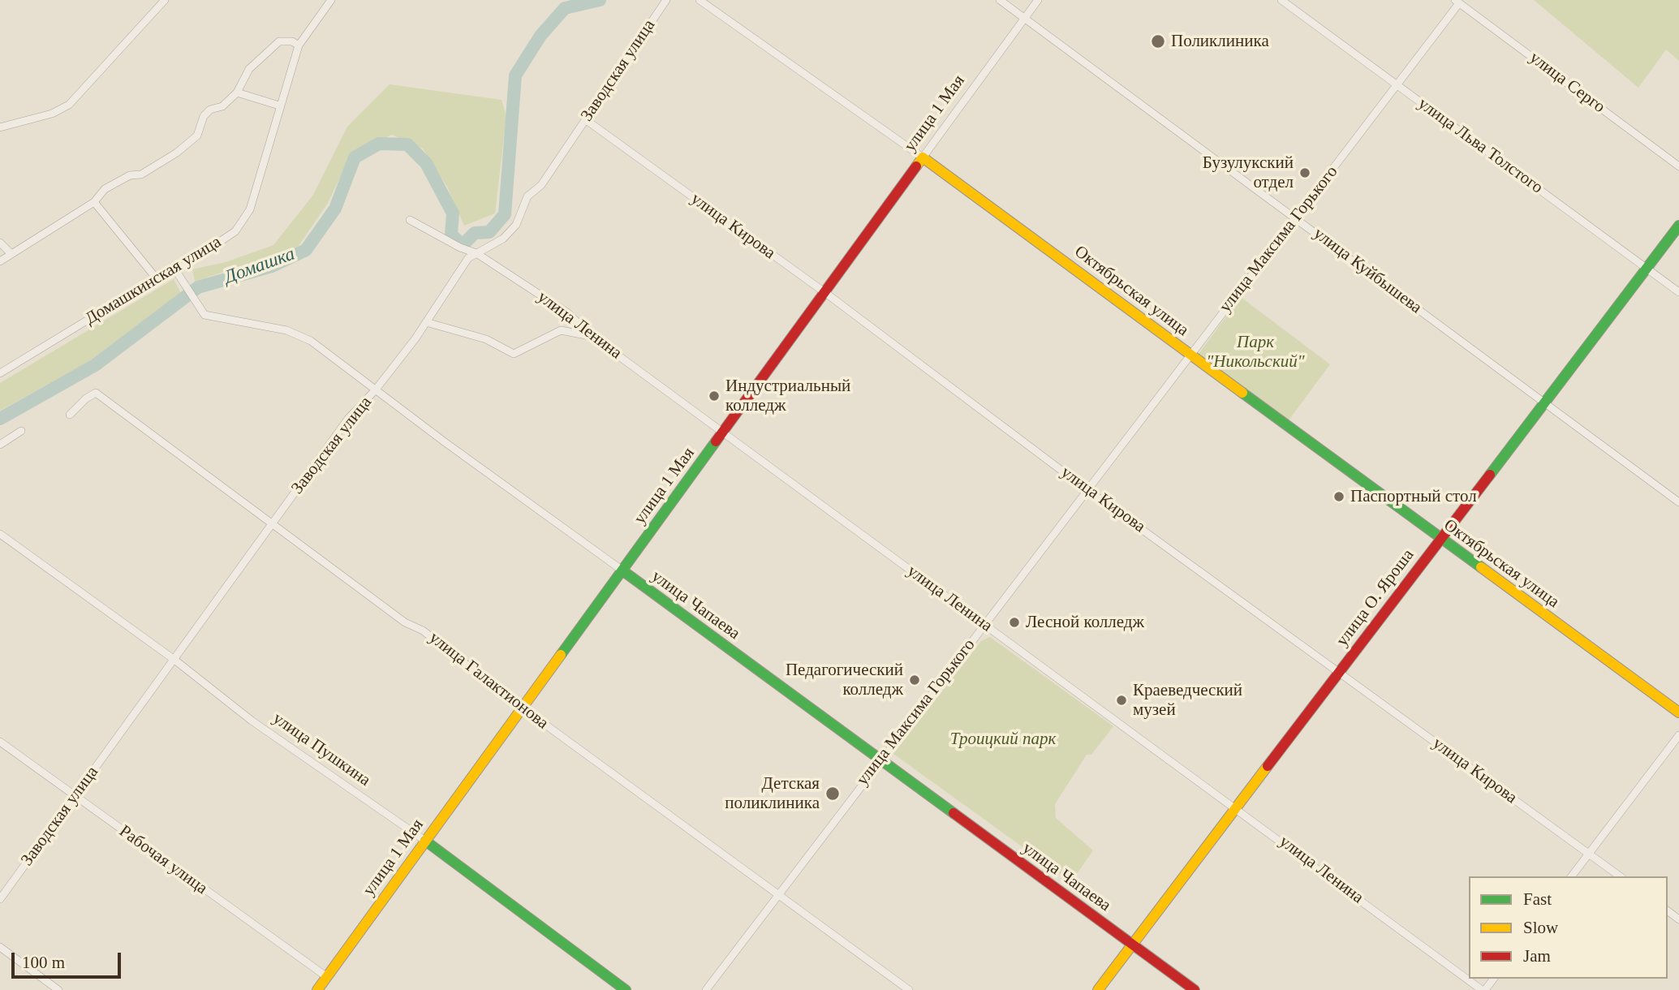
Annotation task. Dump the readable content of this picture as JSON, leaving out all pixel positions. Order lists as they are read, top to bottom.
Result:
{
  "streets": {
    "main road": [
      "улица 1 Мая",
      "Октябрьская улица",
      "улица О. Яроша",
      "улица Чапаева",
      "улица Пушкина"
    ],
    "street": [
      "Заводская улица",
      "улица Серго",
      "улица Льва Толстого",
      "улица Кирова",
      "улица Максима Горького",
      "улица Куйбышева",
      "Домашкинская улица",
      "улица Ленина",
      "улица Галактионова",
      "Рабочая улица"
    ]
  },
  "crossings": [
    ["Заводская улица", "улица Кирова"],
    ["Заводская улица", "улица Ленина"],
    ["Заводская улица", "улица Чапаева"],
    ["Заводская улица", "улица Галактионова"],
    ["Заводская улица", "улица Пушкина"],
    ["Заводская улица", "Рабочая улица"],
    ["улица Серго", "улица Максима Горького"],
    ["улица 1 Мая", "улица Кирова"],
    ["улица 1 Мая", "улица Куйбышева"],
    ["улица 1 Мая", "Октябрьская улица"],
    ["улица 1 Мая", "улица Ленина"],
    ["улица 1 Мая", "улица Чапаева"],
    ["улица 1 Мая", "улица Галактионова"],
    ["улица 1 Мая", "улица Пушкина"],
    ["улица 1 Мая", "Рабочая улица"],
    ["улица Льва Толстого", "улица Максима Горького"],
    ["улица Льва Толстого", "улица О. Яроша"],
    ["улица Кирова", "улица Максима Горького"],
    ["улица Кирова", "улица О. Яроша"],
    ["улица Максима Горького", "улица Куйбышева"],
    ["улица Максима Горького", "Октябрьская улица"],
    ["улица Максима Горького", "улица Ленина"],
    ["улица Максима Горького", "улица Чапаева"],
    ["улица Максима Горького", "улица Галактионова"],
    ["улица Куйбышева", "улица О. Яроша"],
    ["Домашкинская улица", "улица Чапаева"],
    ["Октябрьская улица", "улица О. Яроша"],
    ["улица Ленина", "улица О. Яроша"],
    ["улица О. Яроша", "улица Чапаева"]
  ],
  "water": ["Домашка"],
  "parks": ["Парк \"Никольский\"", "Троицкий парк"],
  "places": [
    "Поликлиника",
    "Бузулукский отдел",
    "Индустриальный колледж",
    "Паспортный стол",
    "Лесной колледж",
    "Педагогический колледж",
    "Краеведческий музей",
    "Детская поликлиника"
  ],
  "legend": ["Fast", "Slow", "Jam"],
  "scale_bar": "100 m"
}
